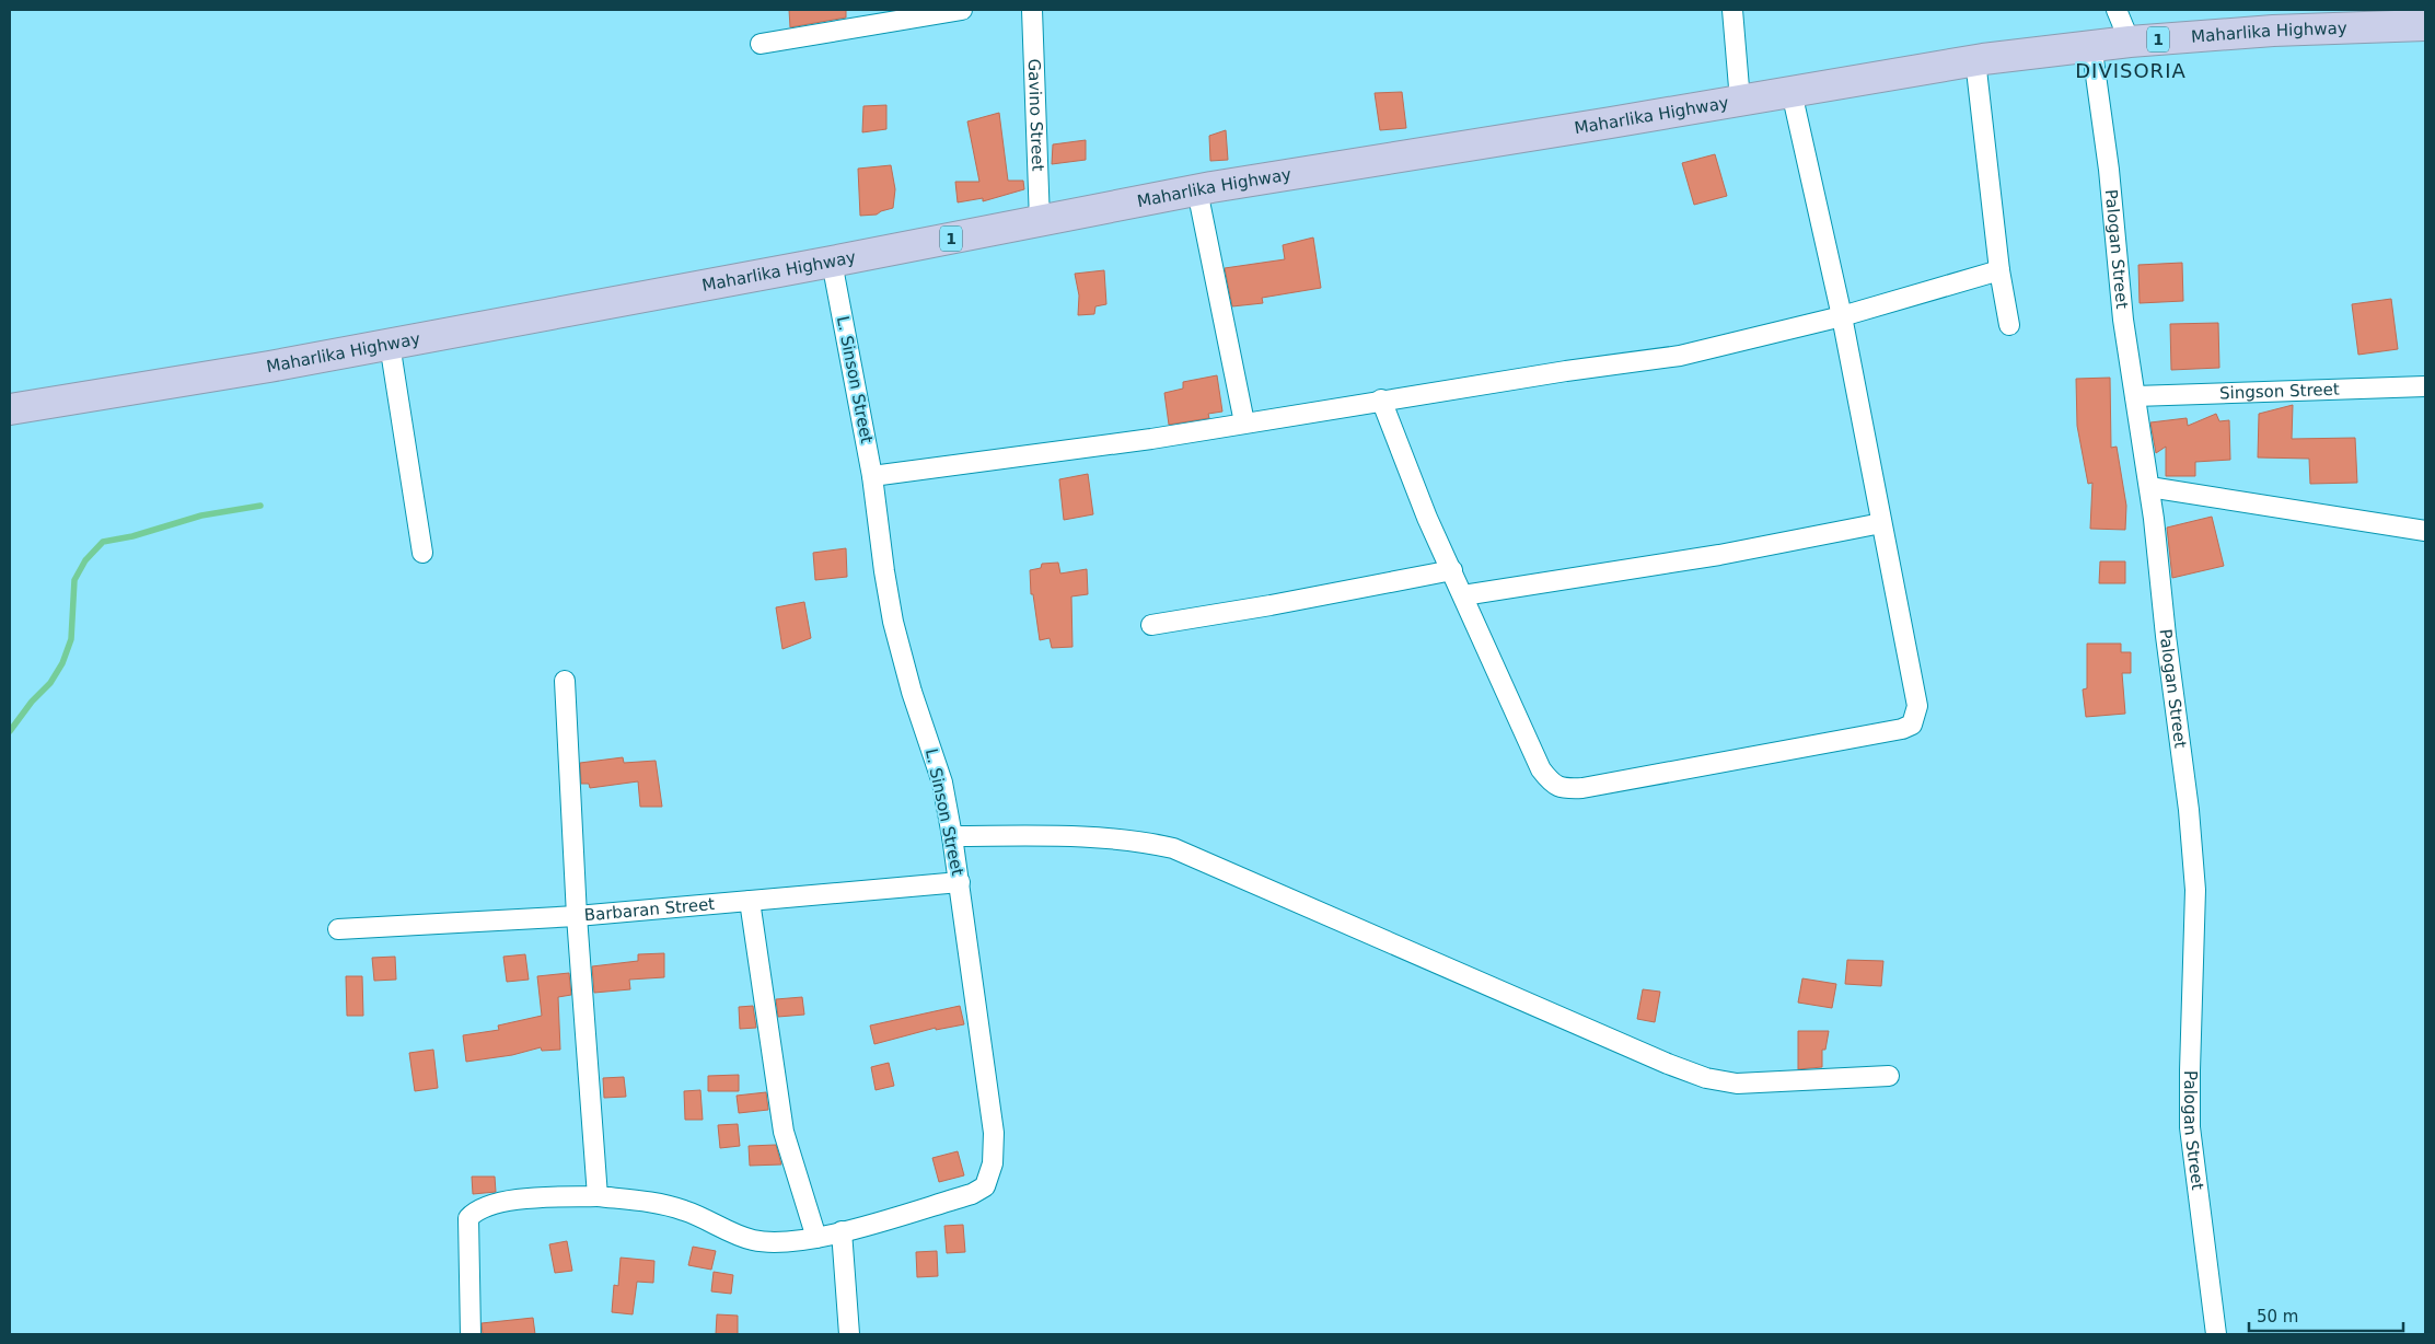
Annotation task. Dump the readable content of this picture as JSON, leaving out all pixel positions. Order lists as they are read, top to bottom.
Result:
{
  "streets": {
    "highway": ["Maharlika Highway", "1"],
    "street": [
      "Gavino Street",
      "Palogan Street",
      "L. Sinson Street",
      "Singson Street",
      "Barbaran Street"
    ]
  },
  "crossings": [
    ["Maharlika Highway", "Gavino Street"],
    ["Maharlika Highway", "Palogan Street"],
    ["Maharlika Highway", "L. Sinson Street"],
    ["Palogan Street", "Singson Street"],
    ["L. Sinson Street", "Barbaran Street"]
  ],
  "districts": ["DIVISORIA"],
  "scale_bar": "50 m"
}
